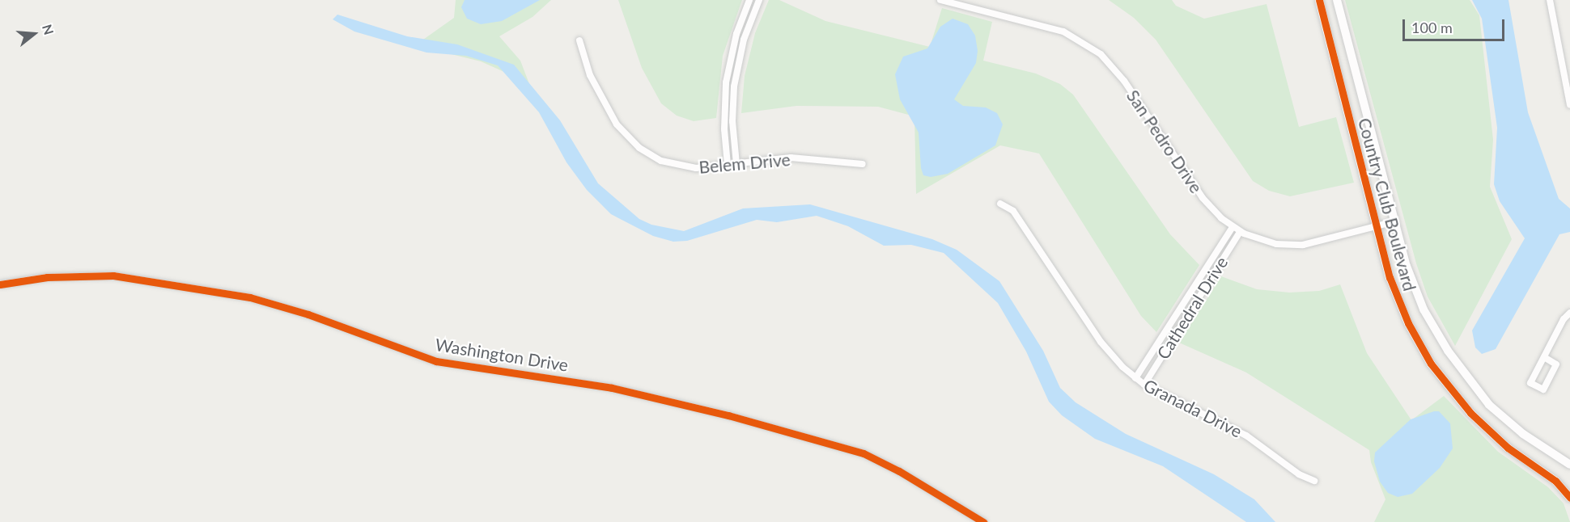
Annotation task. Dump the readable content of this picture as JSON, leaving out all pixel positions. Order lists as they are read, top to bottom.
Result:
{
  "streets": {
    "street": [
      "San Pedro Drive",
      "Belem Drive",
      "Country Club Boulevard",
      "Cathedral Drive",
      "Washington Drive",
      "Granada Drive"
    ]
  },
  "crossings": [
    ["San Pedro Drive", "Country Club Boulevard"],
    ["San Pedro Drive", "Cathedral Drive"],
    ["Cathedral Drive", "Granada Drive"]
  ],
  "scale_bar": "100 m",
  "north": "right"
}
